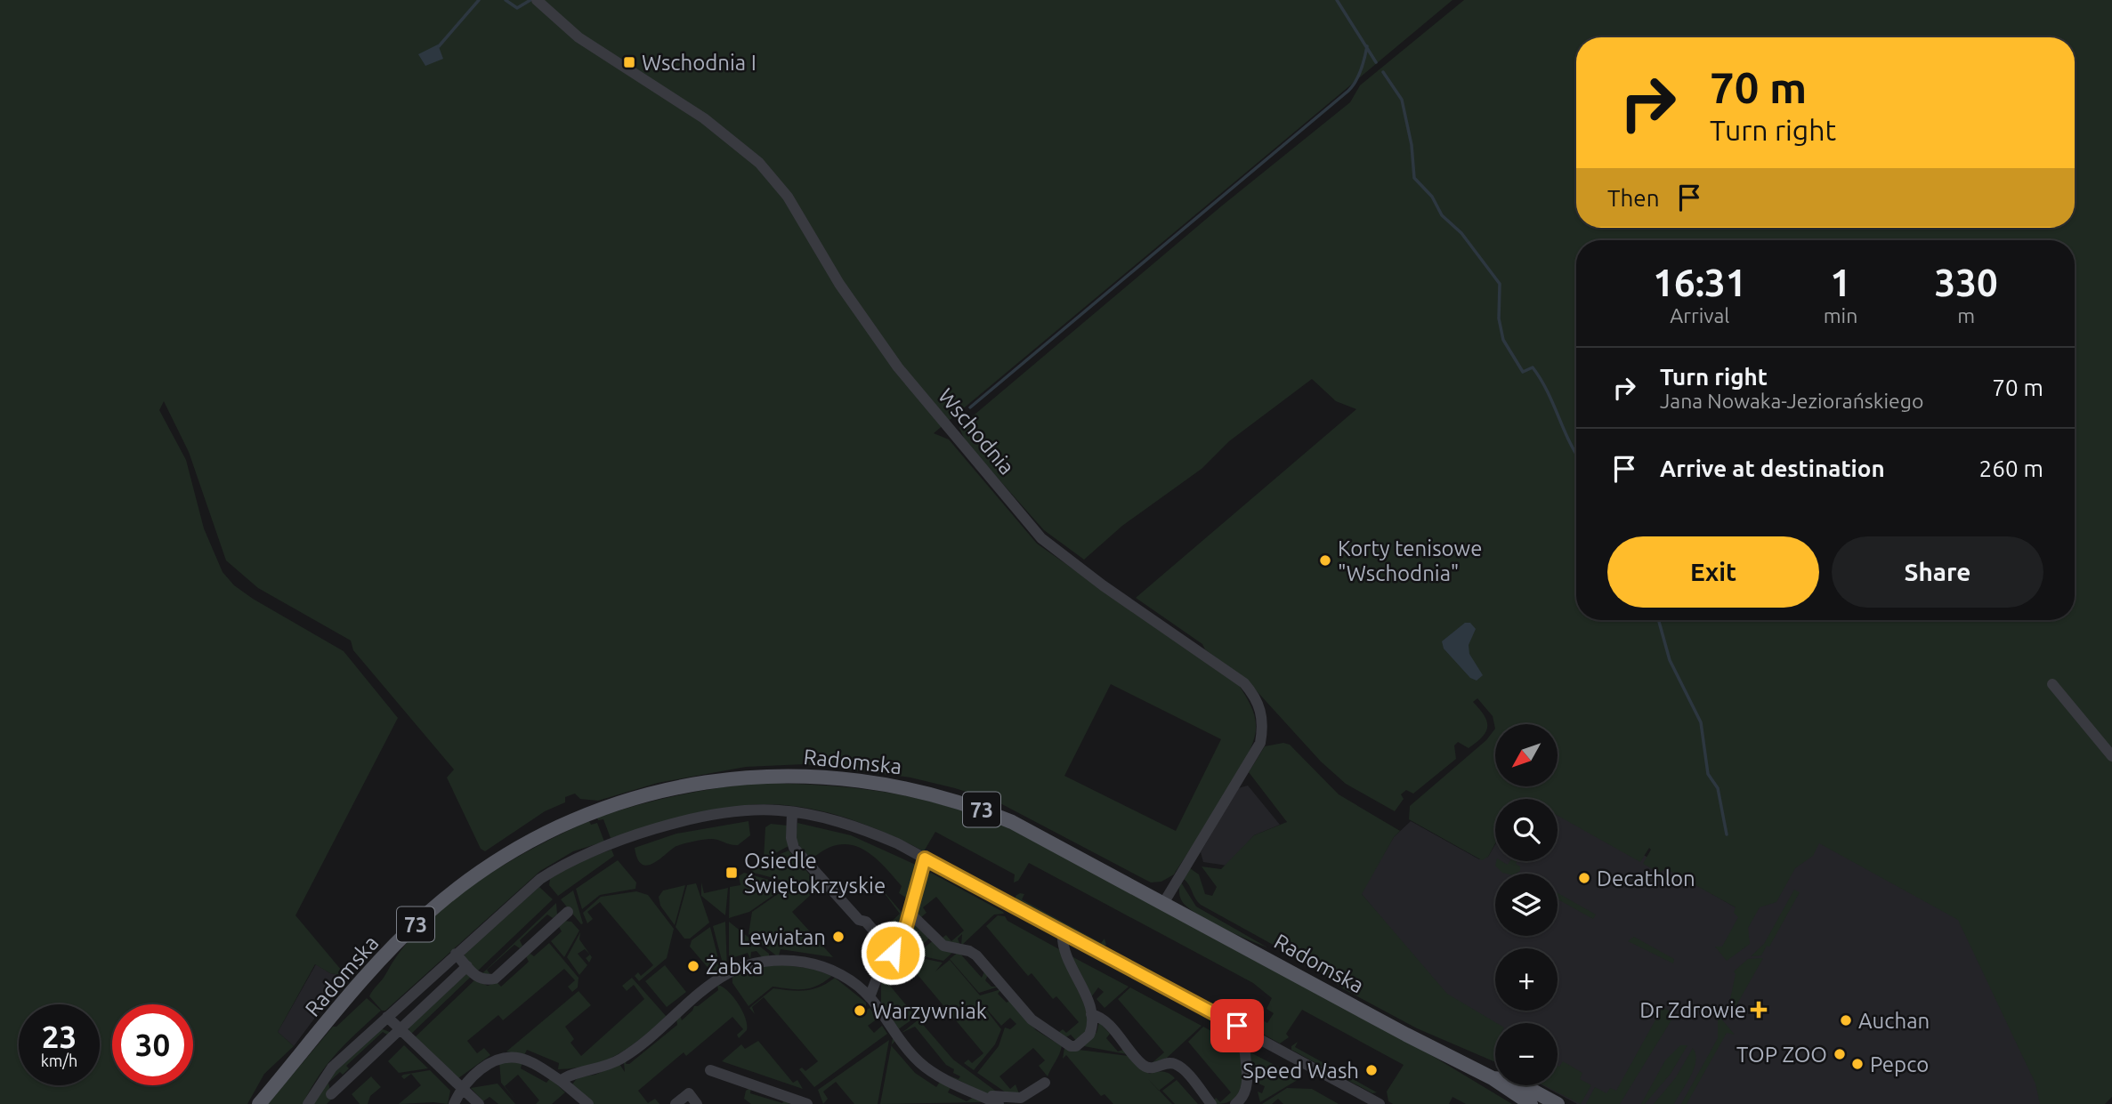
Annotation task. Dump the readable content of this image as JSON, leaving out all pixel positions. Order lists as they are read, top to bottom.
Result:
{
  "streets": {
    "main road": ["Radomska", "73"],
    "street": ["Wschodnia"]
  },
  "crossings": [
    ["Wschodnia", "Radomska"]
  ],
  "places": {
    "transit": ["Wschodnia I", "Osiedle Świętokrzyskie"],
    "other": [
      "Korty tenisowe \"Wschodnia\"",
      "Decathlon",
      "Lewiatan",
      "Żabka",
      "Warzywniak",
      "Auchan",
      "TOP ZOO",
      "Pepco",
      "Speed Wash"
    ],
    "health": ["Dr Zdrowie"]
  },
  "north": "bottom left",
  "page": {
    "turn": ["70 m", "Turn right"],
    "then": "Then",
    "eta": [
      "16:31",
      "Arrival",
      "1",
      "min",
      "330",
      "m"
    ],
    "list": [
      {
        "name": "Turn right",
        "note": "Jana Nowaka-Jeziorańskiego",
        "value": "70 m"
      },
      {
        "name": "Arrive at destination",
        "value": "260 m"
      }
    ],
    "buttons": ["Exit", "Share"],
    "map_buttons": ["+", "−"],
    "speed": "23 km/h",
    "limit": "30"
  }
}
